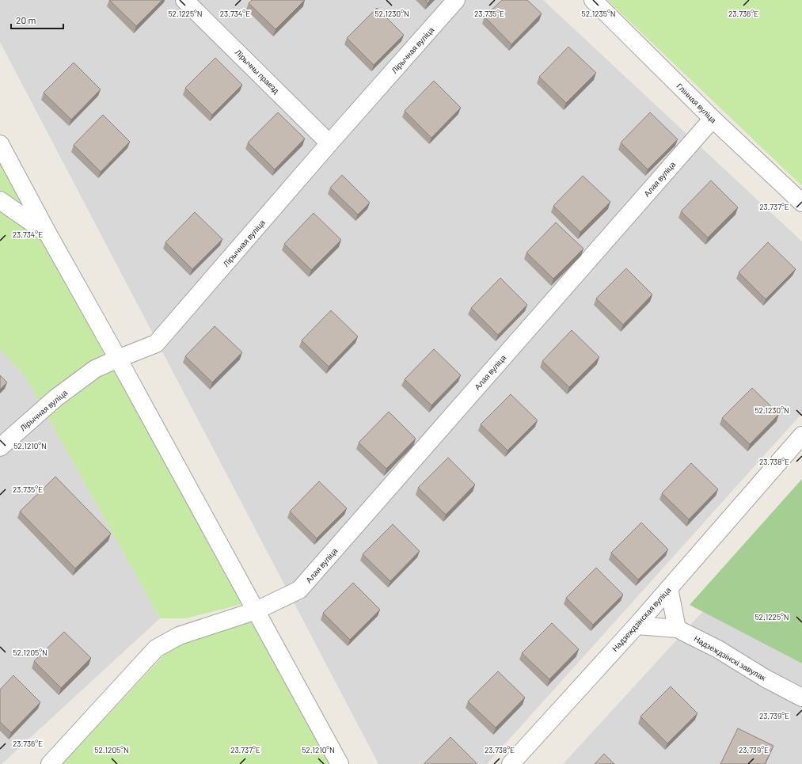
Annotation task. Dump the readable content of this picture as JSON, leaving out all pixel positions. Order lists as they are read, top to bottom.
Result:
{
  "streets": {
    "street": [
      "Лірычная вуліца",
      "Лірычны праезд",
      "Глінная вуліца",
      "Алая вуліца",
      "Надзеждзінская вуліца",
      "Надзеждзінскі завулак"
    ]
  },
  "crossings": [
    ["Лірычная вуліца", "Лірычны праезд"],
    ["Глінная вуліца", "Алая вуліца"],
    ["Надзеждзінская вуліца", "Надзеждзінскі завулак"]
  ],
  "scale_bar": "20 m",
  "coordinates": [
    "52.1225°N",
    "23.734°E",
    "52.1230°N",
    "23.735°E",
    "52.1235°N",
    "23.736°E",
    "23.737°E",
    "52.1210°N",
    "23.738°E",
    "52.1205°N",
    "23.739°E"
  ]
}
